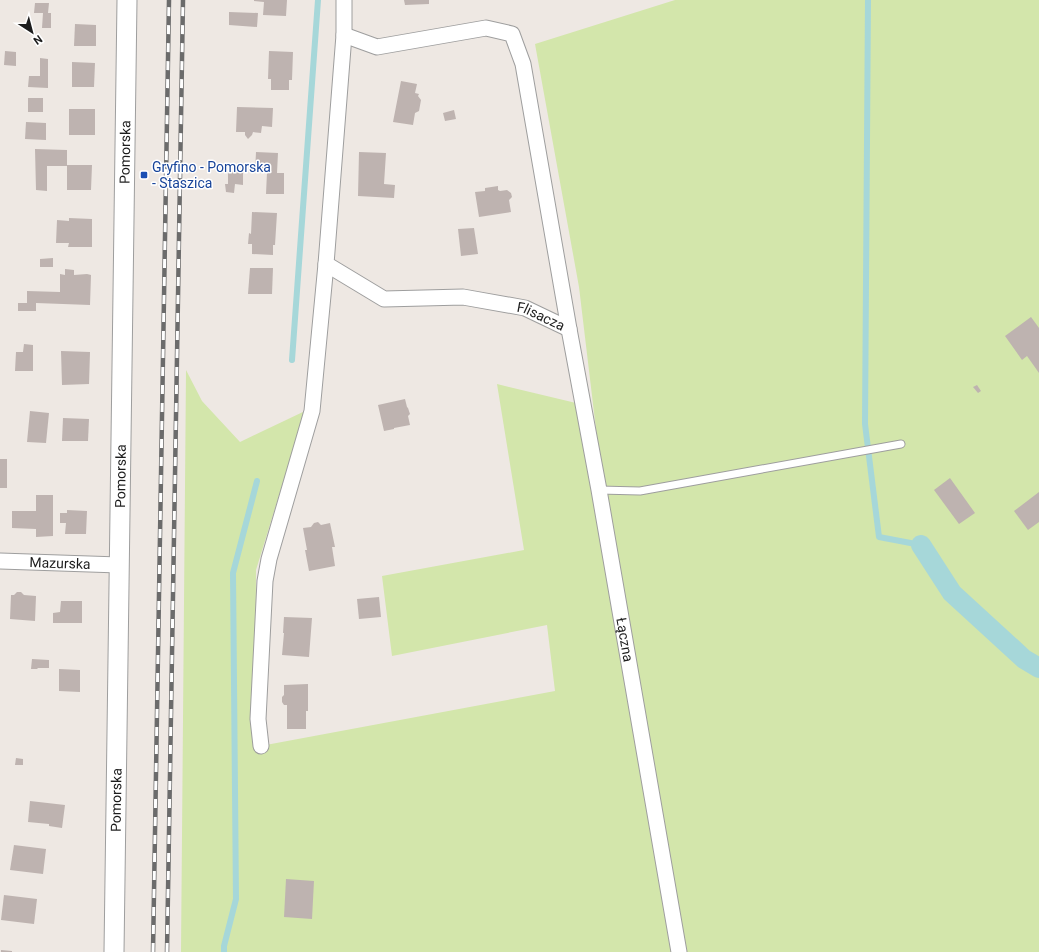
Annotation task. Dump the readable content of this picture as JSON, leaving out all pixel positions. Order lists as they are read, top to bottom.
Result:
{
  "streets": {
    "street": [
      "Pomorska",
      "Flisacza",
      "Mazurska",
      "Łączna"
    ]
  },
  "crossings": [
    ["Pomorska", "Mazurska"],
    ["Flisacza", "Łączna"]
  ],
  "places": {
    "transit": ["Gryfino - Pomorska - Staszica"]
  },
  "north": "bottom right"
}
